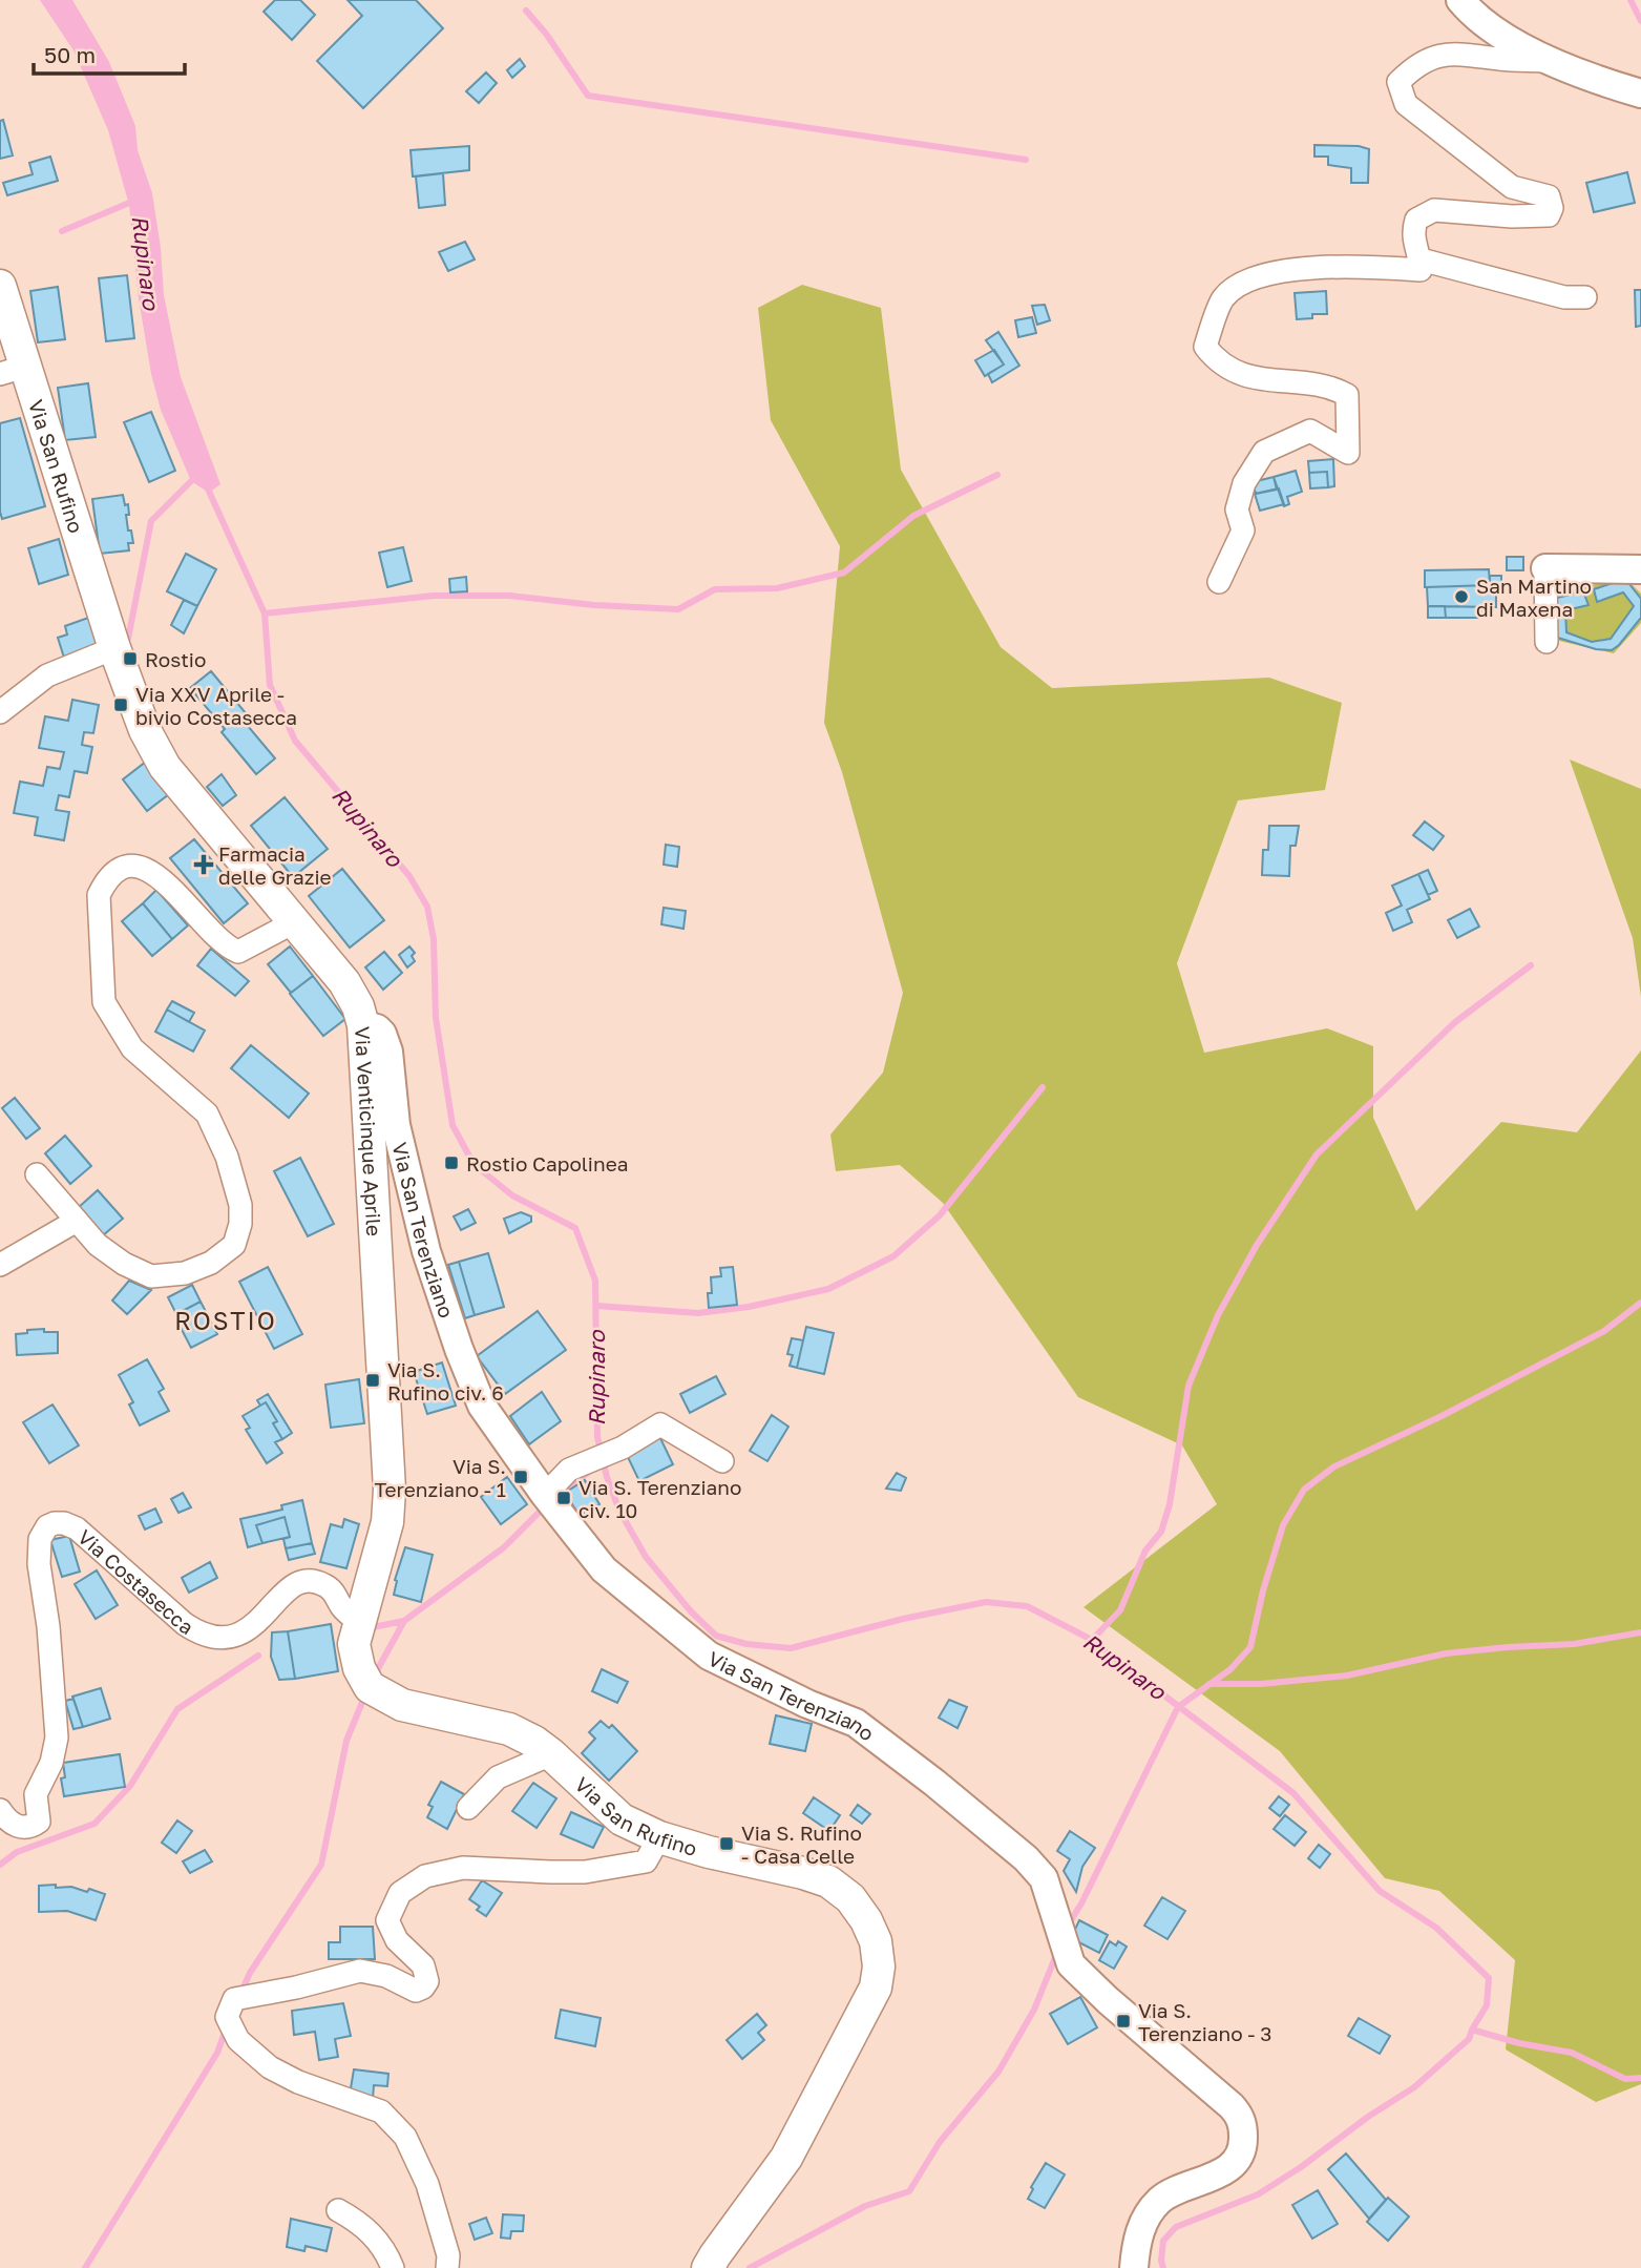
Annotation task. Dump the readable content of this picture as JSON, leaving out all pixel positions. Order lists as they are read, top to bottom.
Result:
{
  "streets": {
    "main road": ["Via San Rufino", "Via Venticinque Aprile"],
    "street": ["Via San Terenziano", "Via Costasecca"]
  },
  "crossings": [
    ["Via San Rufino", "Via Venticinque Aprile"],
    ["Via Venticinque Aprile", "Via San Terenziano"],
    ["Via Venticinque Aprile", "Via Costasecca"]
  ],
  "districts": ["ROSTIO"],
  "water": ["Rupinaro"],
  "places": {
    "other": ["San Martino di Maxena"],
    "transit": [
      "Rostio",
      "Via XXV Aprile - bivio Costasecca",
      "Rostio Capolinea",
      "Via S. Rufino civ. 6",
      "Via S. Terenziano - 1",
      "Via S. Terenziano civ. 10",
      "Via S. Rufino - Casa Celle",
      "Via S. Terenziano - 3"
    ],
    "health": ["Farmacia delle Grazie"]
  },
  "scale_bar": "50 m"
}
